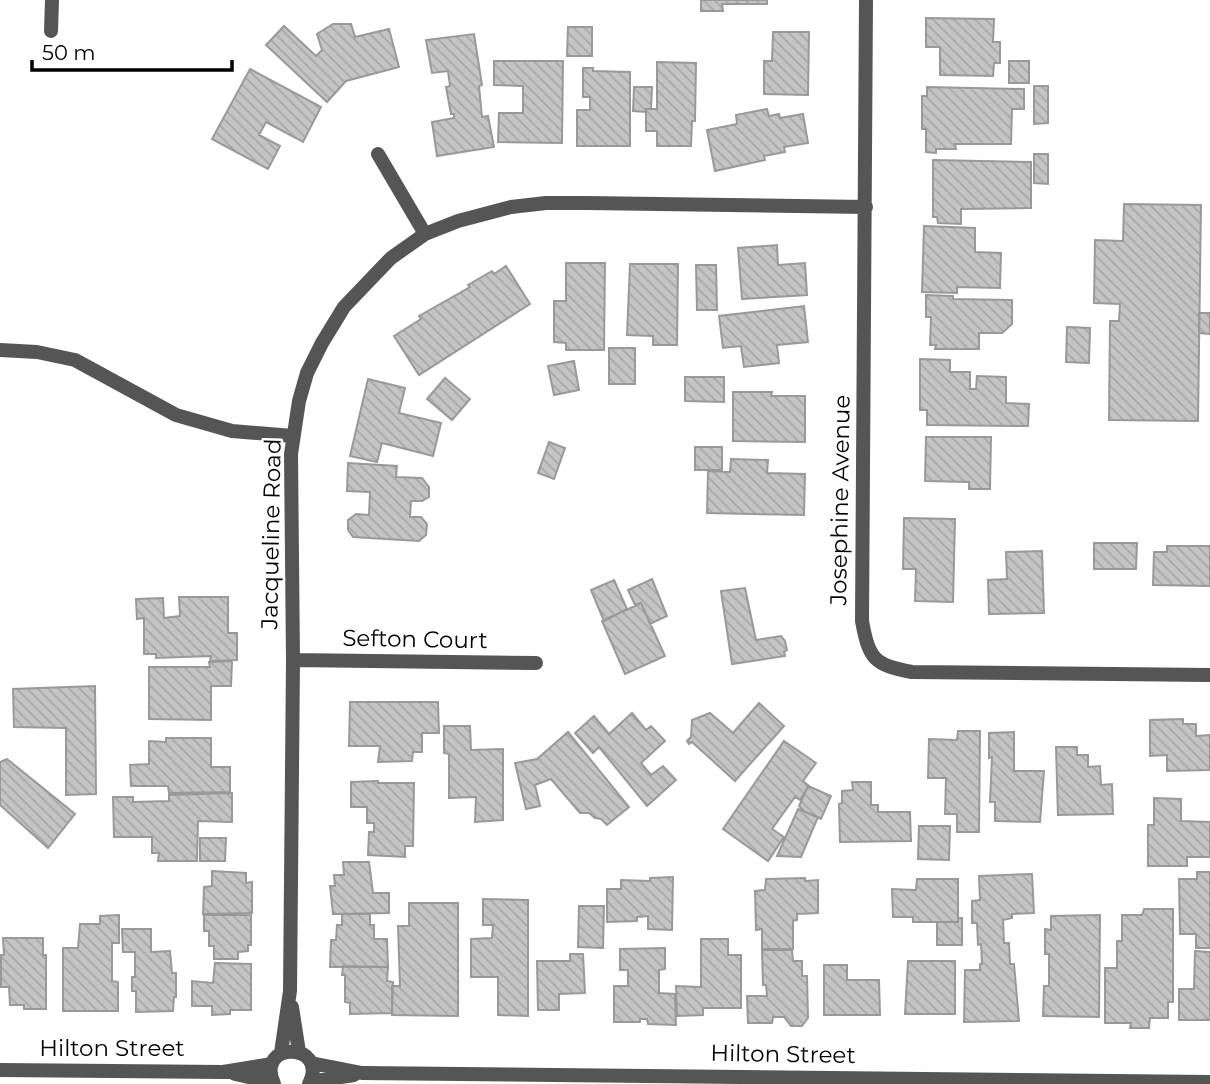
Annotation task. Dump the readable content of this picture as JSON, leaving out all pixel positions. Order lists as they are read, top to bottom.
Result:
{
  "streets": {
    "street": [
      "Josephine Avenue",
      "Jacqueline Road",
      "Sefton Court",
      "Hilton Street"
    ]
  },
  "crossings": [
    ["Josephine Avenue", "Jacqueline Road"],
    ["Jacqueline Road", "Sefton Court"],
    ["Jacqueline Road", "Hilton Street"]
  ],
  "scale_bar": "50 m"
}
